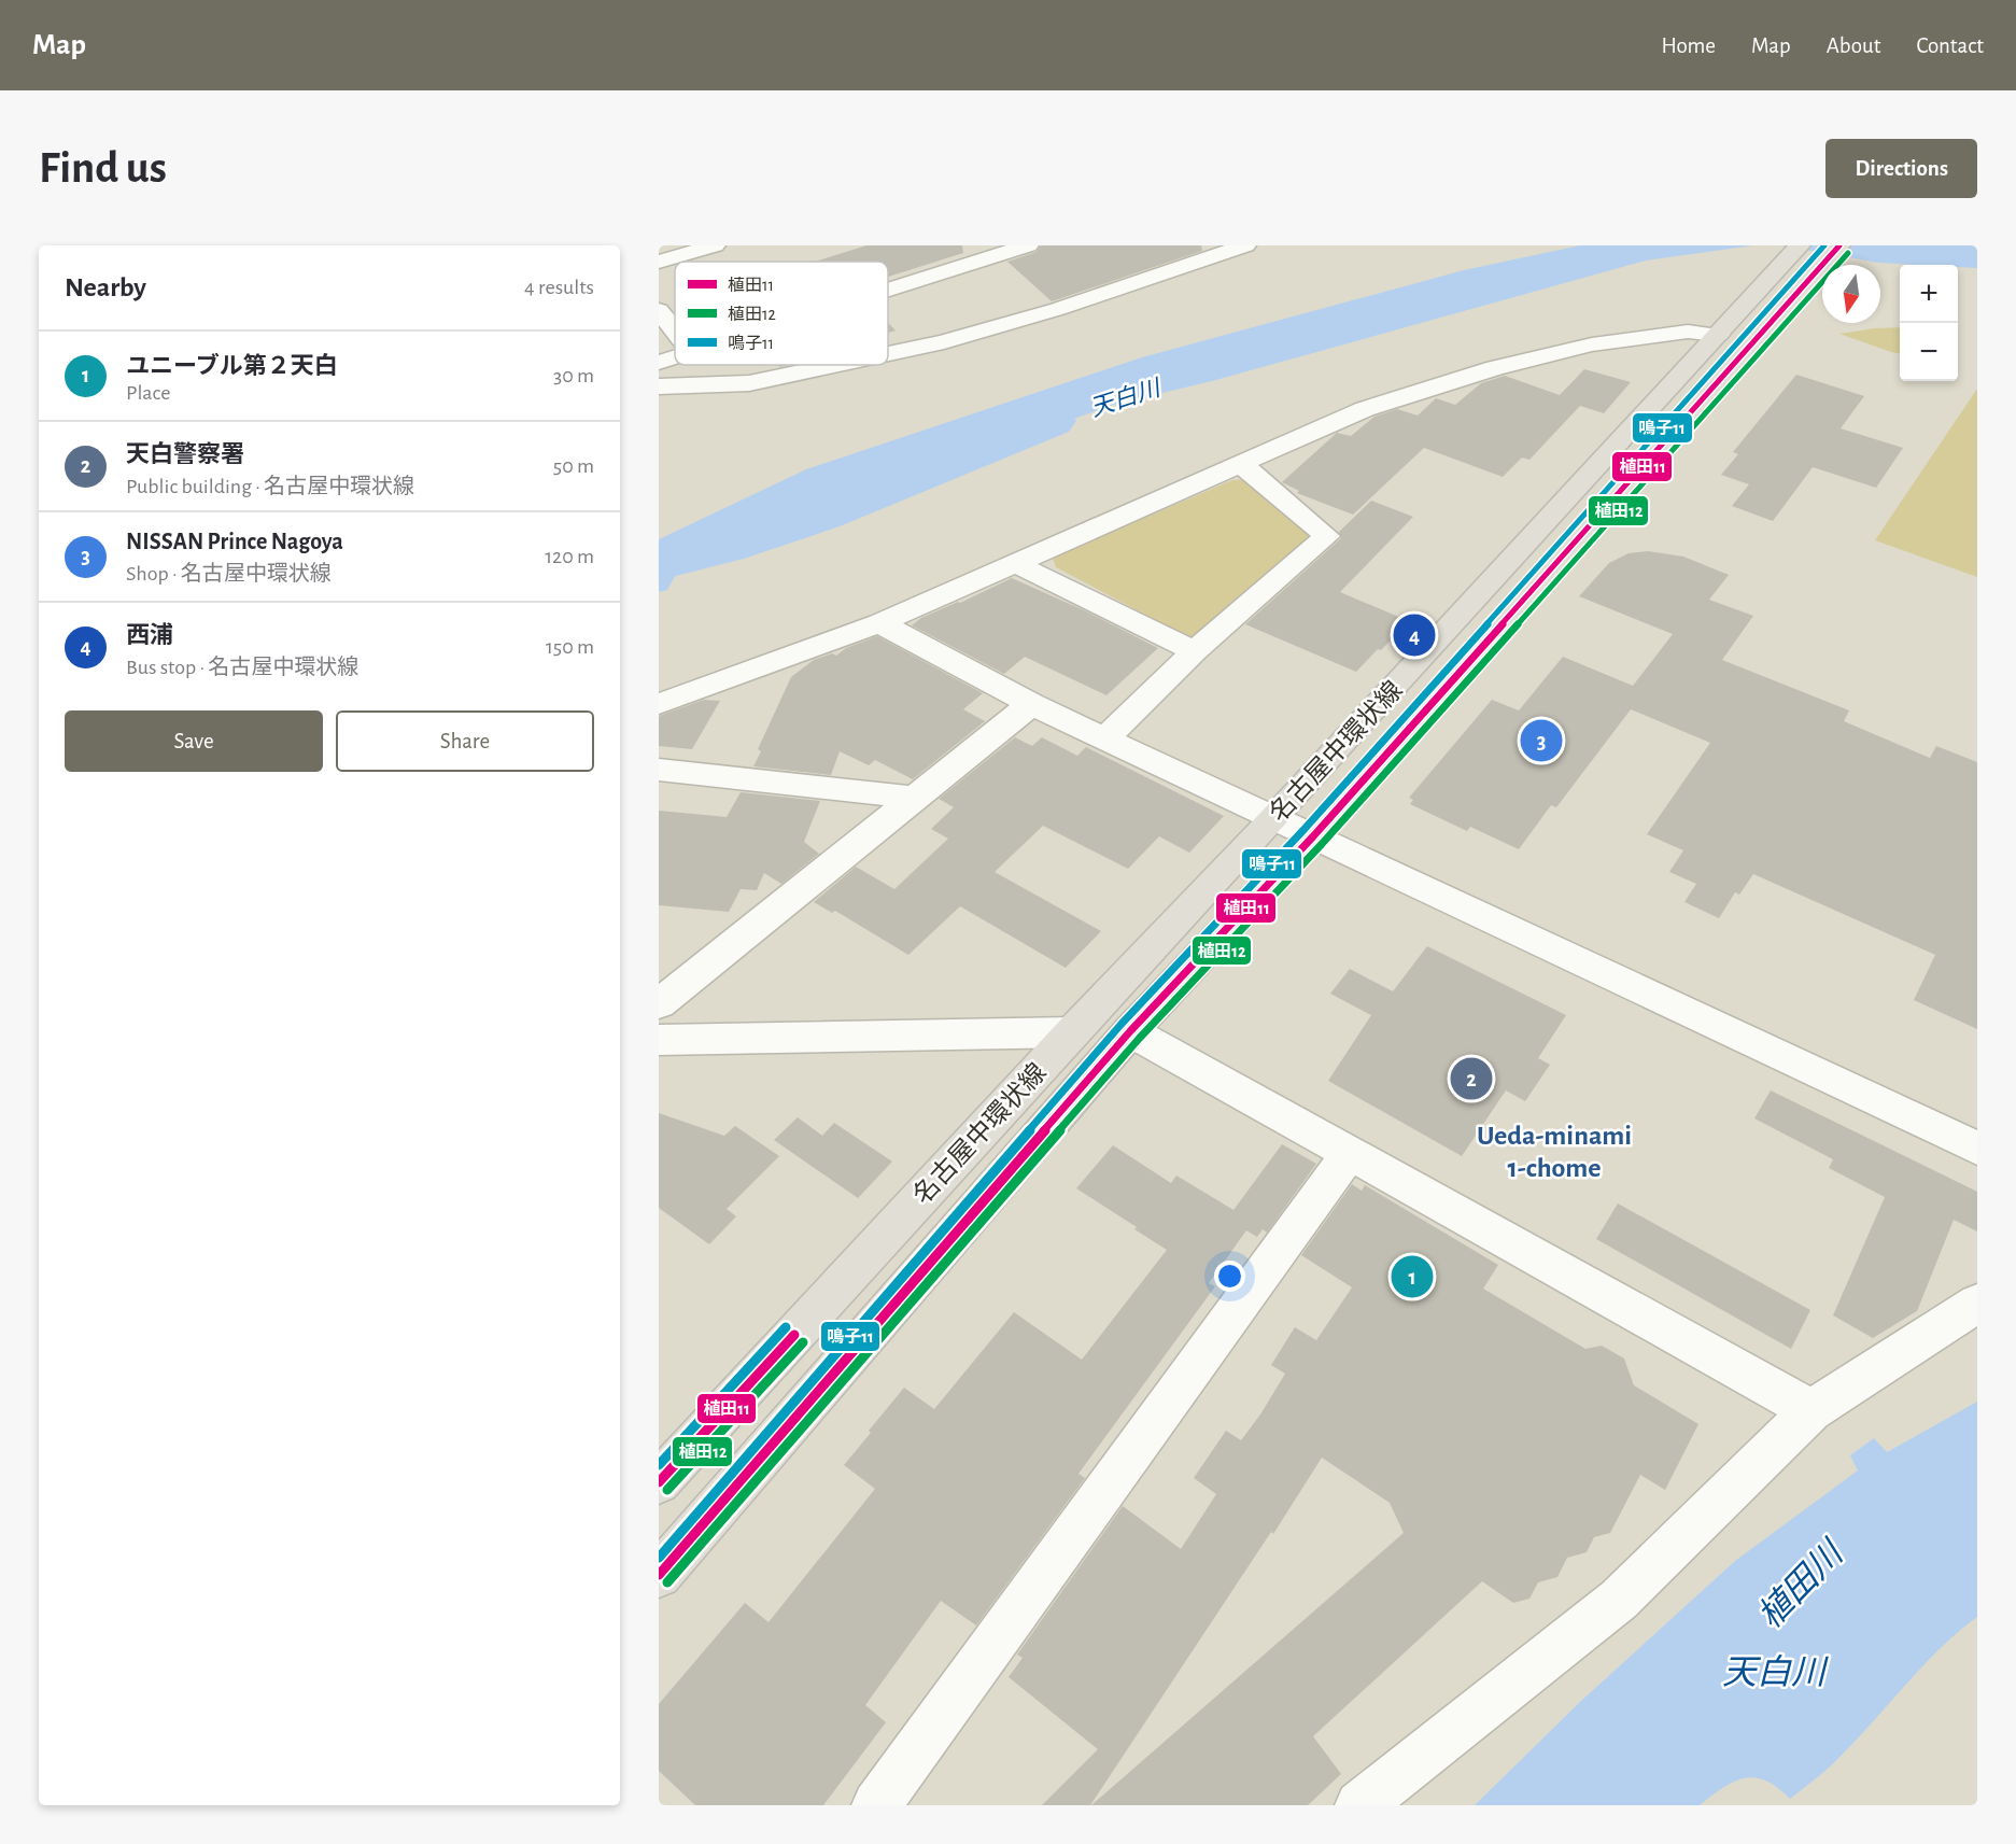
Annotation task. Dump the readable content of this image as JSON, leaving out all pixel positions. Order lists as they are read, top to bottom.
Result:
{
  "streets": {
    "main road": ["名古屋中環状線"]
  },
  "districts": ["Ueda-minami 1-chome"],
  "water": ["天白川", "植田川"],
  "lines": ["transit line 植田11", "transit line 鳴子11", "transit line 植田12"],
  "legend": ["植田11", "植田12", "鳴子11"],
  "north": "bottom",
  "page": {
    "header": "Map",
    "nav": [
      "Home",
      "Map",
      "About",
      "Contact"
    ],
    "buttons": [
      "Directions",
      ["Save", "Share"]
    ],
    "title": "Find us",
    "heading": ["Nearby", "4 results"],
    "map_buttons": ["+", "−"],
    "list": [
      {
        "mark": "1",
        "name": "ユニーブル第２天白",
        "note": "Place",
        "value": "30 m"
      },
      {
        "mark": "2",
        "name": "天白警察署",
        "note": "Public building · 名古屋中環状線",
        "value": "50 m"
      },
      {
        "mark": "3",
        "name": "NISSAN Prince Nagoya",
        "note": "Shop · 名古屋中環状線",
        "value": "120 m"
      },
      {
        "mark": "4",
        "name": "西浦",
        "note": "Bus stop · 名古屋中環状線",
        "value": "150 m"
      }
    ],
    "pins": [
      "4",
      "3",
      "2",
      "1"
    ]
  }
}
